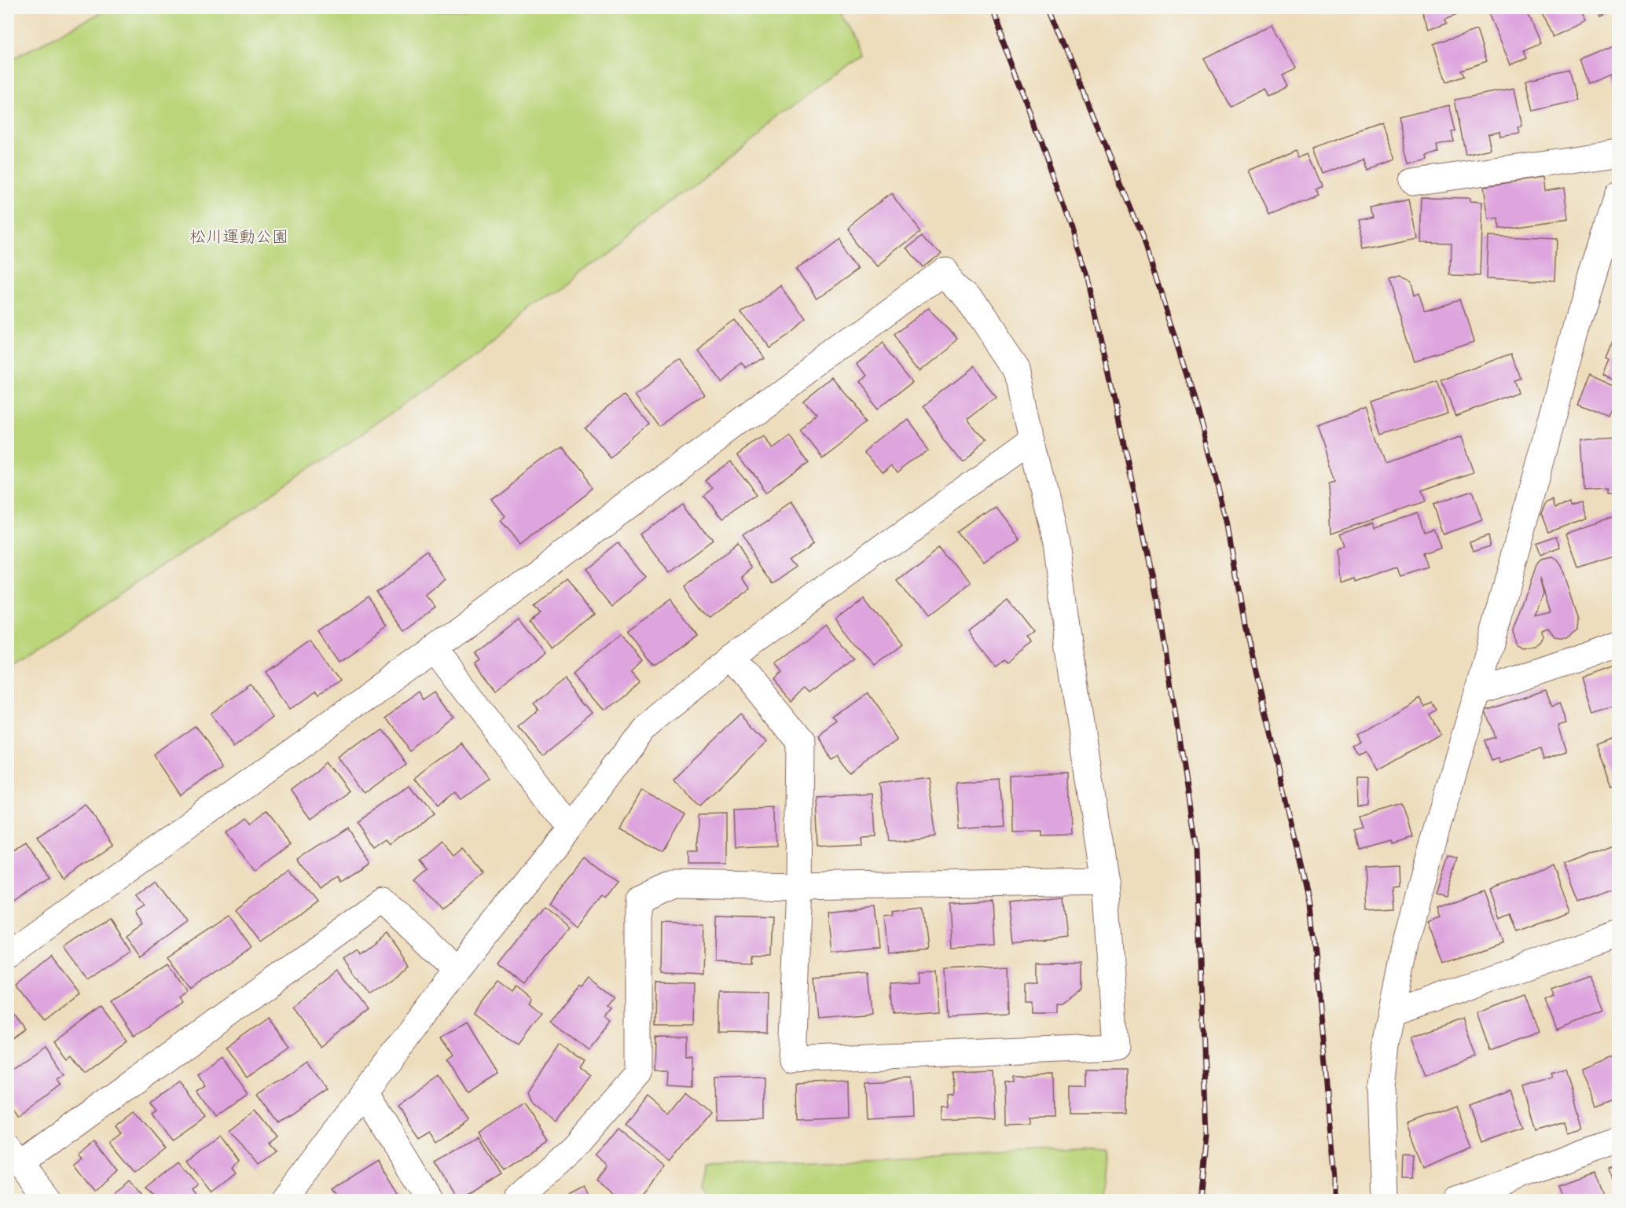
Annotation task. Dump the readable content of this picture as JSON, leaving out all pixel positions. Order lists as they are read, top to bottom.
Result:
{
  "parks": ["松川運動公園"]
}
